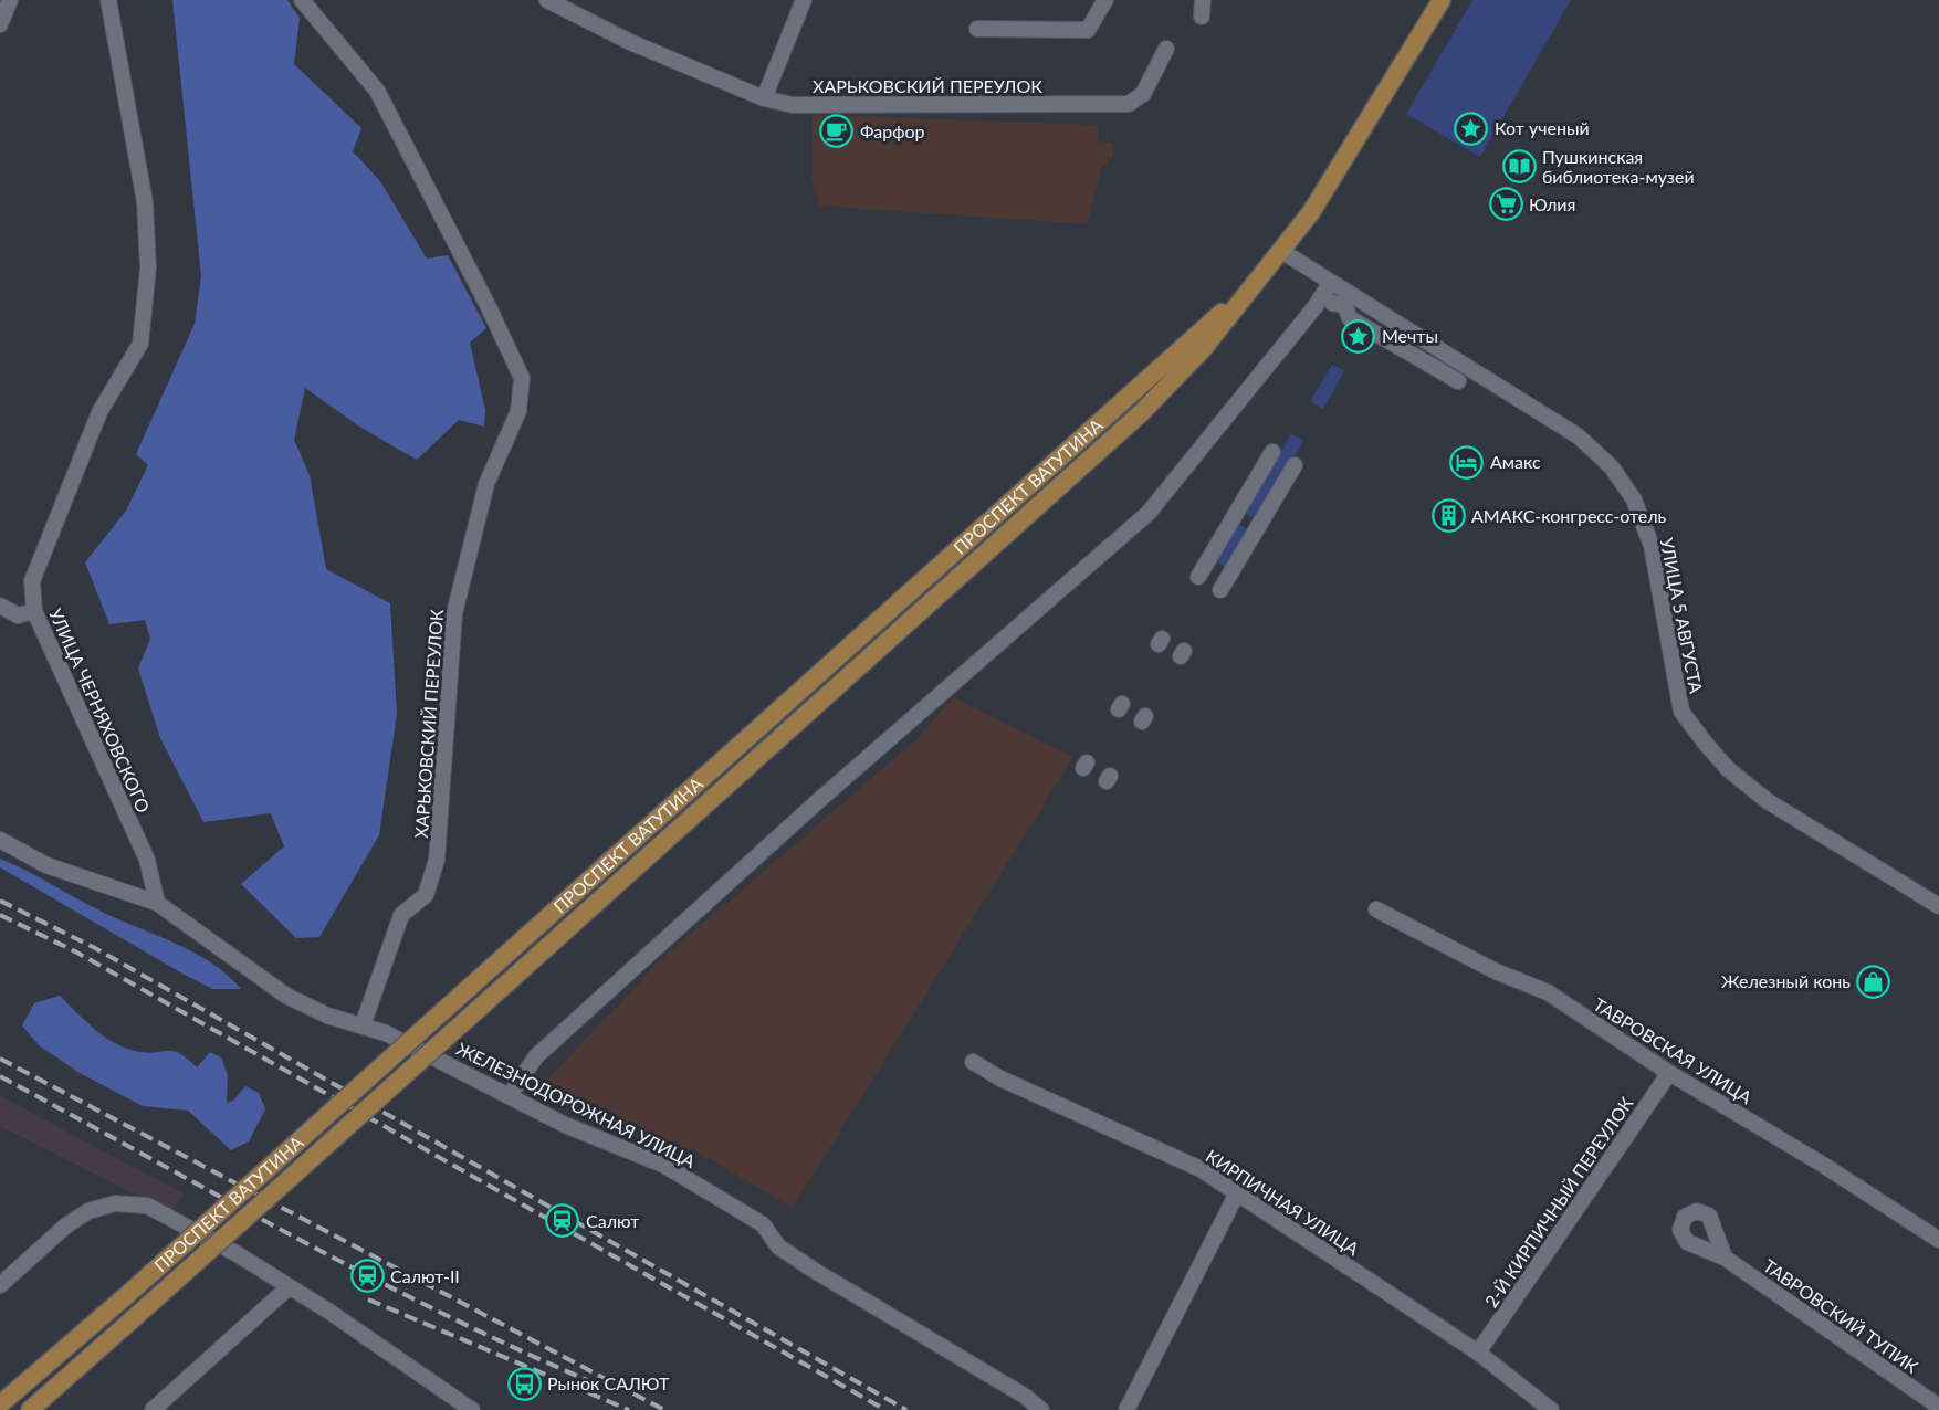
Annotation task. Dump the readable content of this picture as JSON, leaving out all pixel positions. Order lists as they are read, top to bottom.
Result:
{
  "streets": {
    "main road": ["ПРОСПЕКТ ВАТУТИНА"],
    "street": [
      "ХАРЬКОВСКИЙ ПЕРЕУЛОК",
      "УЛИЦА 5 АВГУСТА",
      "УЛИЦА ЧЕРНЯХОВСКОГО",
      "ТАВРОВСКАЯ УЛИЦА",
      "ЖЕЛЕЗНОДОРОЖНАЯ УЛИЦА",
      "КИРПИЧНАЯ УЛИЦА",
      "2-Й КИРПИЧНЫЙ ПЕРЕУЛОК",
      "ТАВРОВСКИЙ ТУПИК"
    ]
  },
  "crossings": [
    ["ХАРЬКОВСКИЙ ПЕРЕУЛОК", "ЖЕЛЕЗНОДОРОЖНАЯ УЛИЦА"],
    ["ПРОСПЕКТ ВАТУТИНА", "УЛИЦА 5 АВГУСТА"],
    ["УЛИЦА ЧЕРНЯХОВСКОГО", "ЖЕЛЕЗНОДОРОЖНАЯ УЛИЦА"],
    ["ТАВРОВСКАЯ УЛИЦА", "2-Й КИРПИЧНЫЙ ПЕРЕУЛОК"],
    ["КИРПИЧНАЯ УЛИЦА", "2-Й КИРПИЧНЫЙ ПЕРЕУЛОК"]
  ],
  "places": {
    "place": ["Кот ученый", "Мечты"],
    "cafe": ["Фарфор"],
    "library": ["Пушкинская библиотека-музей"],
    "supermarket": ["Юлия"],
    "hotel": ["Амакс"],
    "building": ["АМАКС-конгресс-отель"],
    "shop": ["Железный конь"],
    "station": ["Салют", "Салют-II"],
    "bus stop": ["Рынок САЛЮТ"]
  }
}
